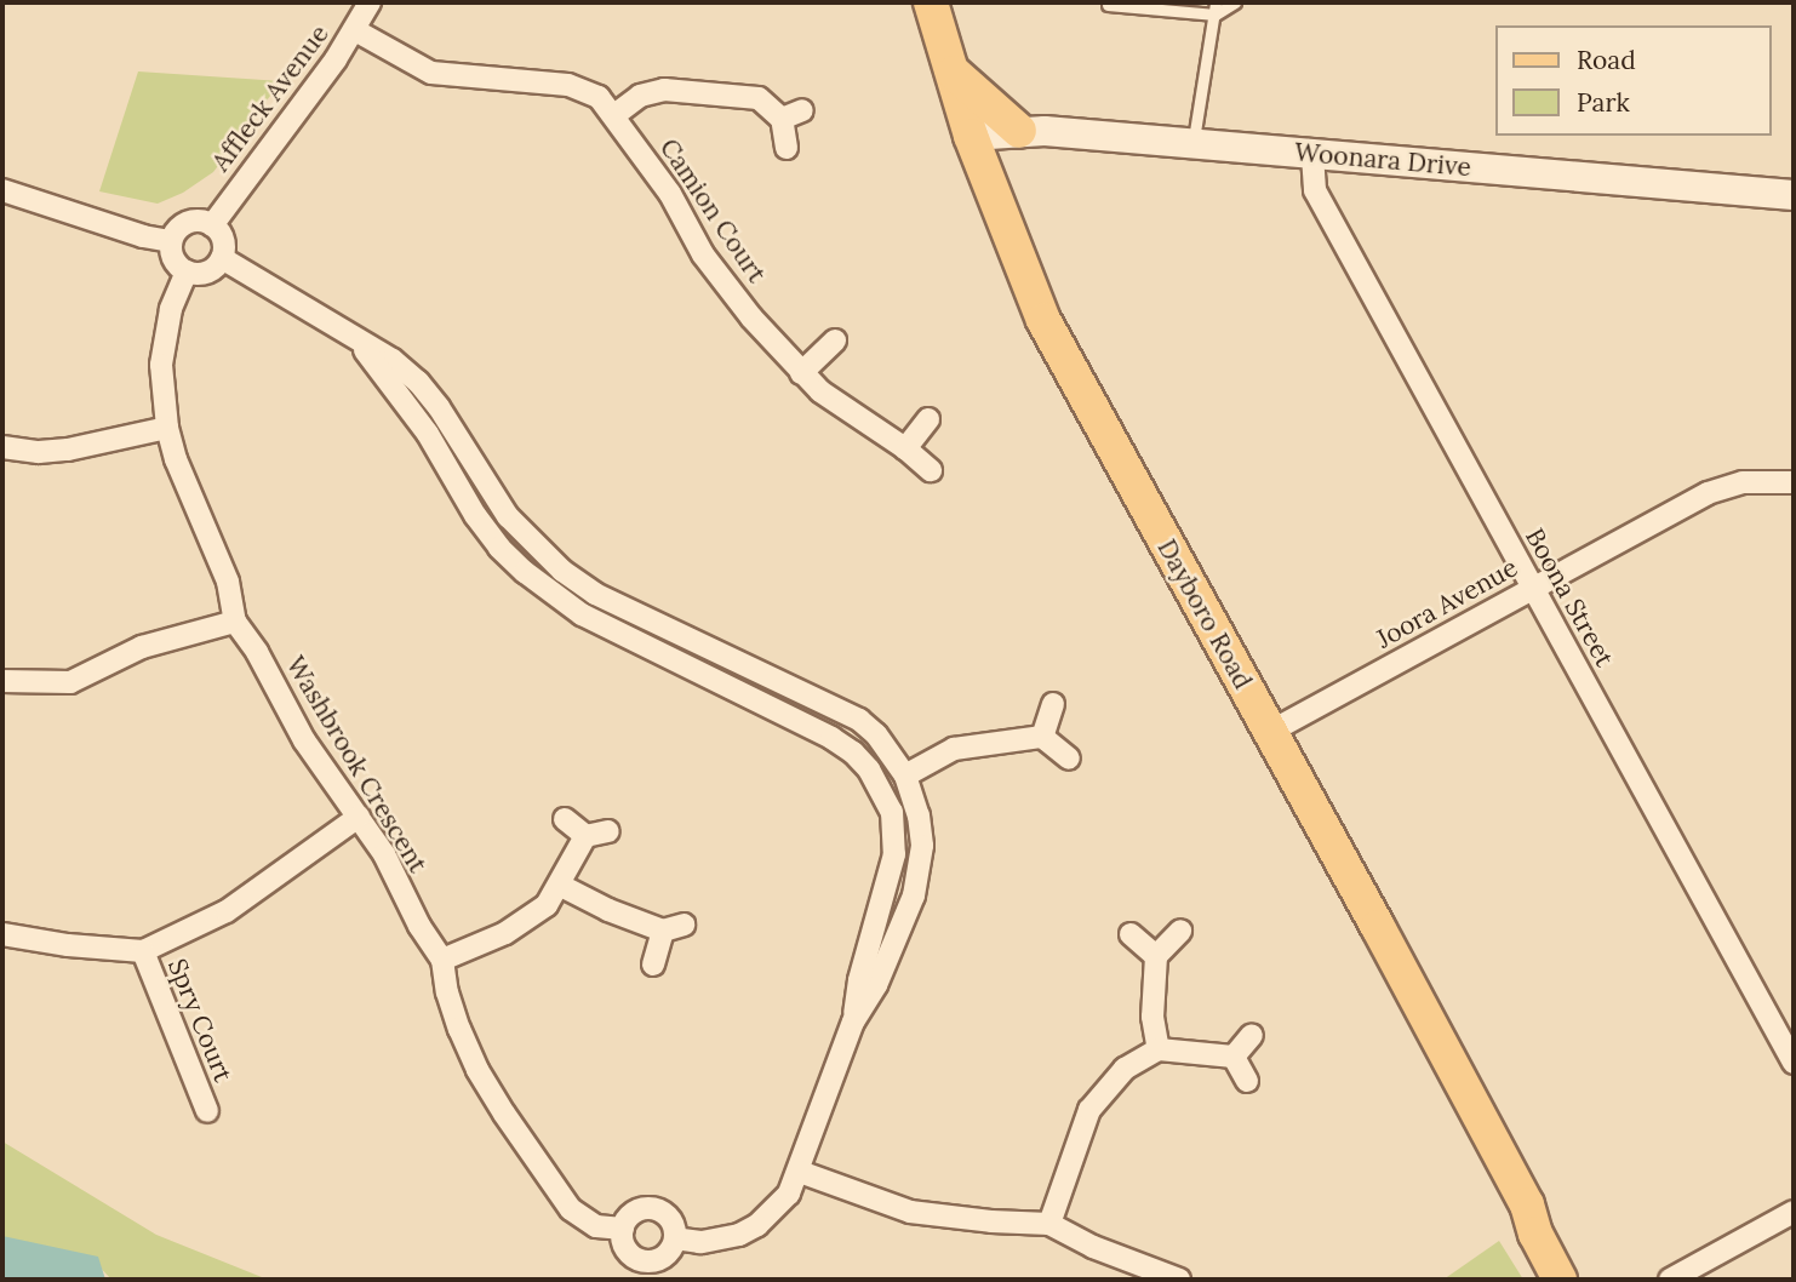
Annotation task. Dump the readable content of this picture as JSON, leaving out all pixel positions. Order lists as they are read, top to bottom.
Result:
{
  "streets": {
    "main road": ["Dayboro Road"],
    "street": [
      "Affleck Avenue",
      "Woonara Drive",
      "Camion Court",
      "Boona Street",
      "Joora Avenue",
      "Washbrook Crescent",
      "Spry Court"
    ]
  },
  "crossings": [
    ["Affleck Avenue", "Camion Court"],
    ["Affleck Avenue", "Washbrook Crescent"],
    ["Woonara Drive", "Boona Street"],
    ["Woonara Drive", "Dayboro Road"],
    ["Boona Street", "Joora Avenue"],
    ["Joora Avenue", "Dayboro Road"]
  ],
  "legend": ["Road", "Park"]
}
